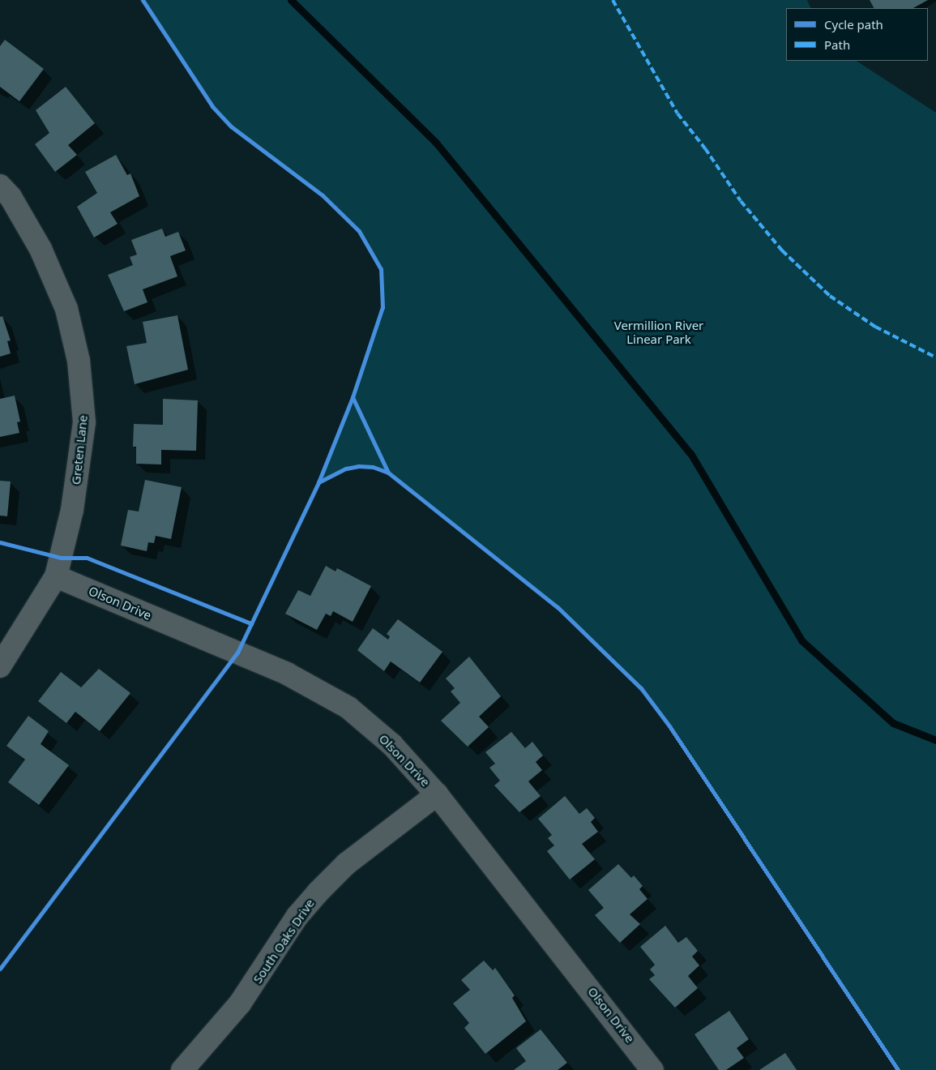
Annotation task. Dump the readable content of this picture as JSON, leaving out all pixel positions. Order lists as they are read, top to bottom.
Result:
{
  "streets": {
    "street": ["Greten Lane", "Olson Drive", "South Oaks Drive"]
  },
  "crossings": [
    ["Greten Lane", "Olson Drive"],
    ["Olson Drive", "South Oaks Drive"]
  ],
  "parks": ["Vermillion River Linear Park"],
  "legend": ["Cycle path", "Path"]
}
